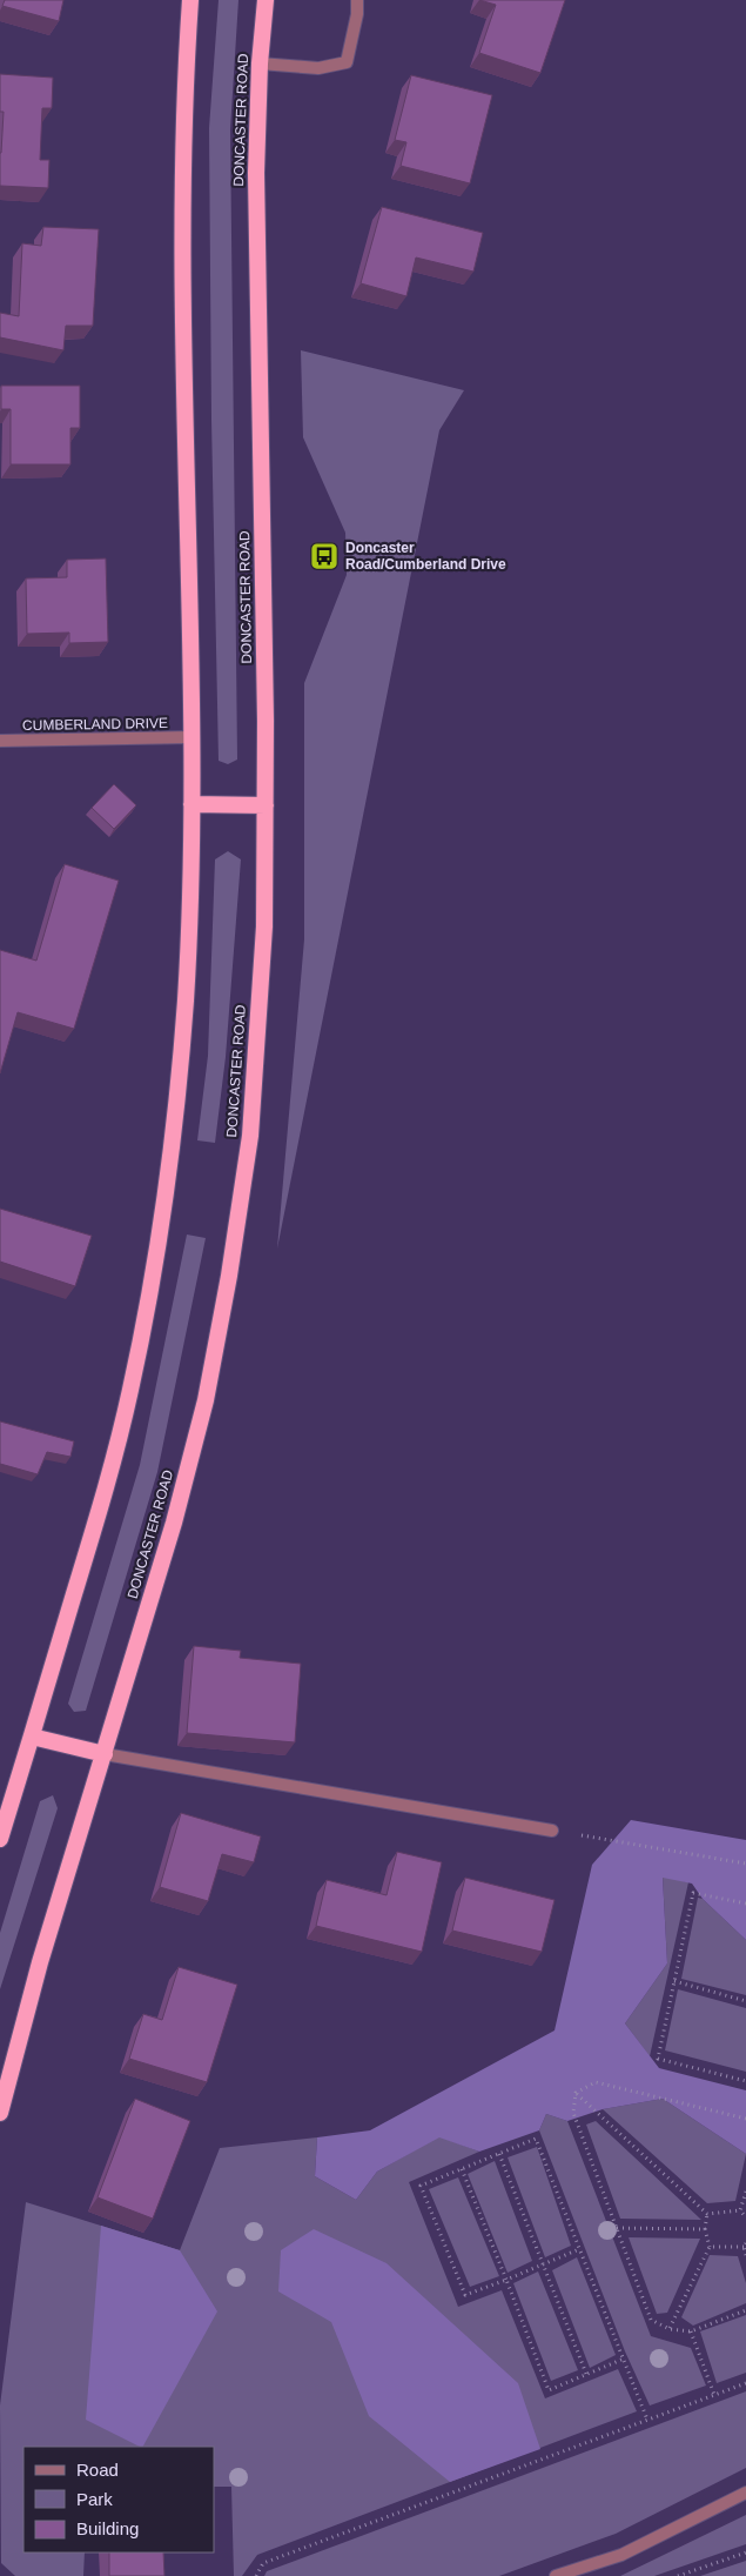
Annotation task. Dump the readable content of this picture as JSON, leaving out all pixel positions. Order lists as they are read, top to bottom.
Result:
{
  "streets": {
    "highway": ["DONCASTER ROAD"],
    "street": ["CUMBERLAND DRIVE"]
  },
  "places": {
    "bus stop": ["Doncaster Road/Cumberland Drive"]
  },
  "legend": ["Road", "Park", "Building"]
}
